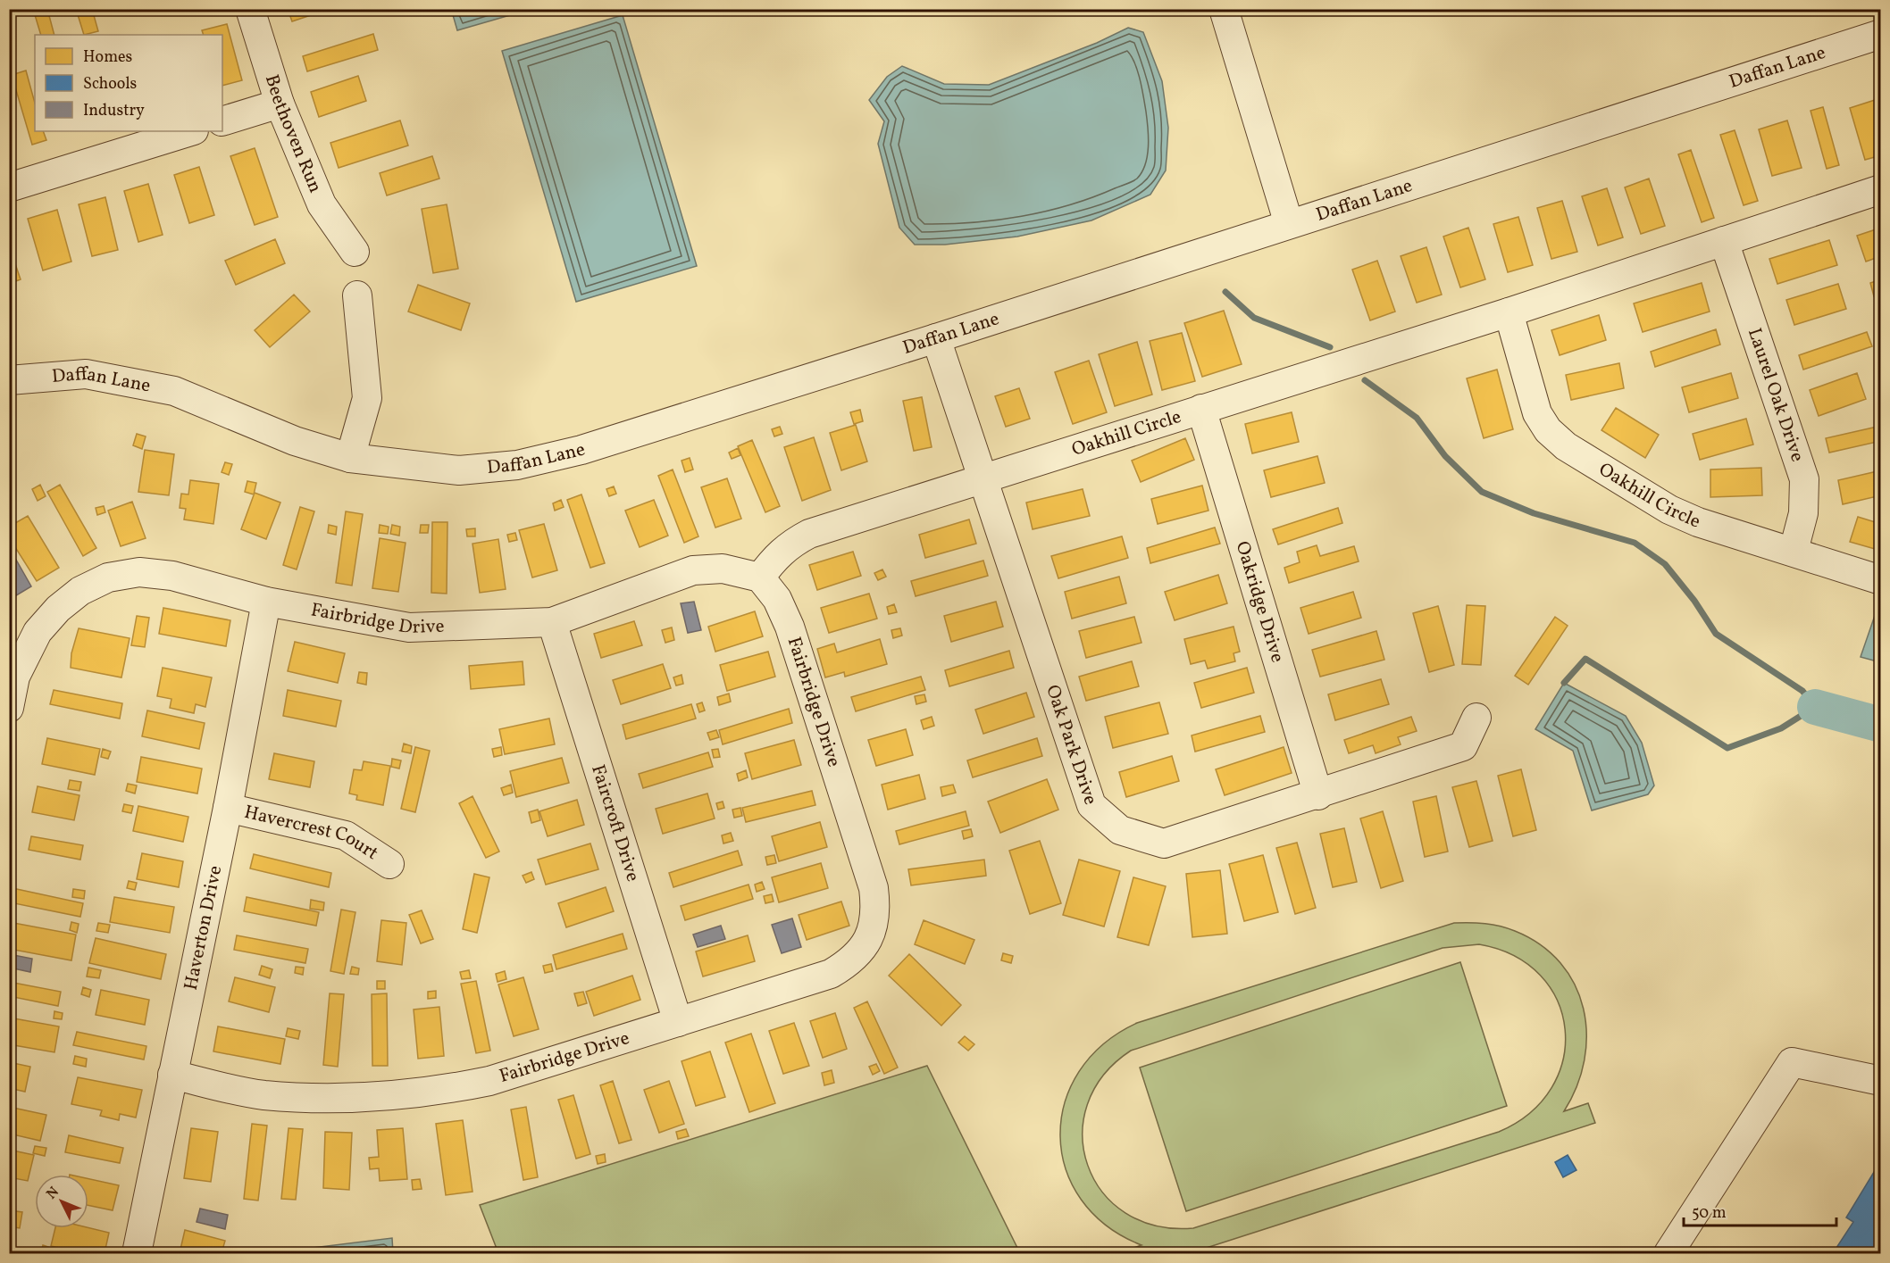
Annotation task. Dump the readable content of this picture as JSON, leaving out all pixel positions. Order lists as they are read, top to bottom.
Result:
{
  "streets": {
    "street": [
      "Daffan Lane",
      "Beethoven Run",
      "Laurel Oak Drive",
      "Oakhill Circle",
      "Oakridge Drive",
      "Fairbridge Drive",
      "Oak Park Drive",
      "Faircroft Drive",
      "Havercrest Court",
      "Haverton Drive"
    ]
  },
  "crossings": [
    ["Daffan Lane", "Oak Park Drive"],
    ["Laurel Oak Drive", "Oakhill Circle"],
    ["Oakhill Circle", "Oakridge Drive"],
    ["Oakhill Circle", "Fairbridge Drive"],
    ["Oakhill Circle", "Oak Park Drive"],
    ["Oakridge Drive", "Oak Park Drive"],
    ["Fairbridge Drive", "Faircroft Drive"],
    ["Fairbridge Drive", "Haverton Drive"],
    ["Havercrest Court", "Haverton Drive"]
  ],
  "legend": ["Homes", "Schools", "Industry"],
  "scale_bar": "50 m",
  "north": "top left"
}
